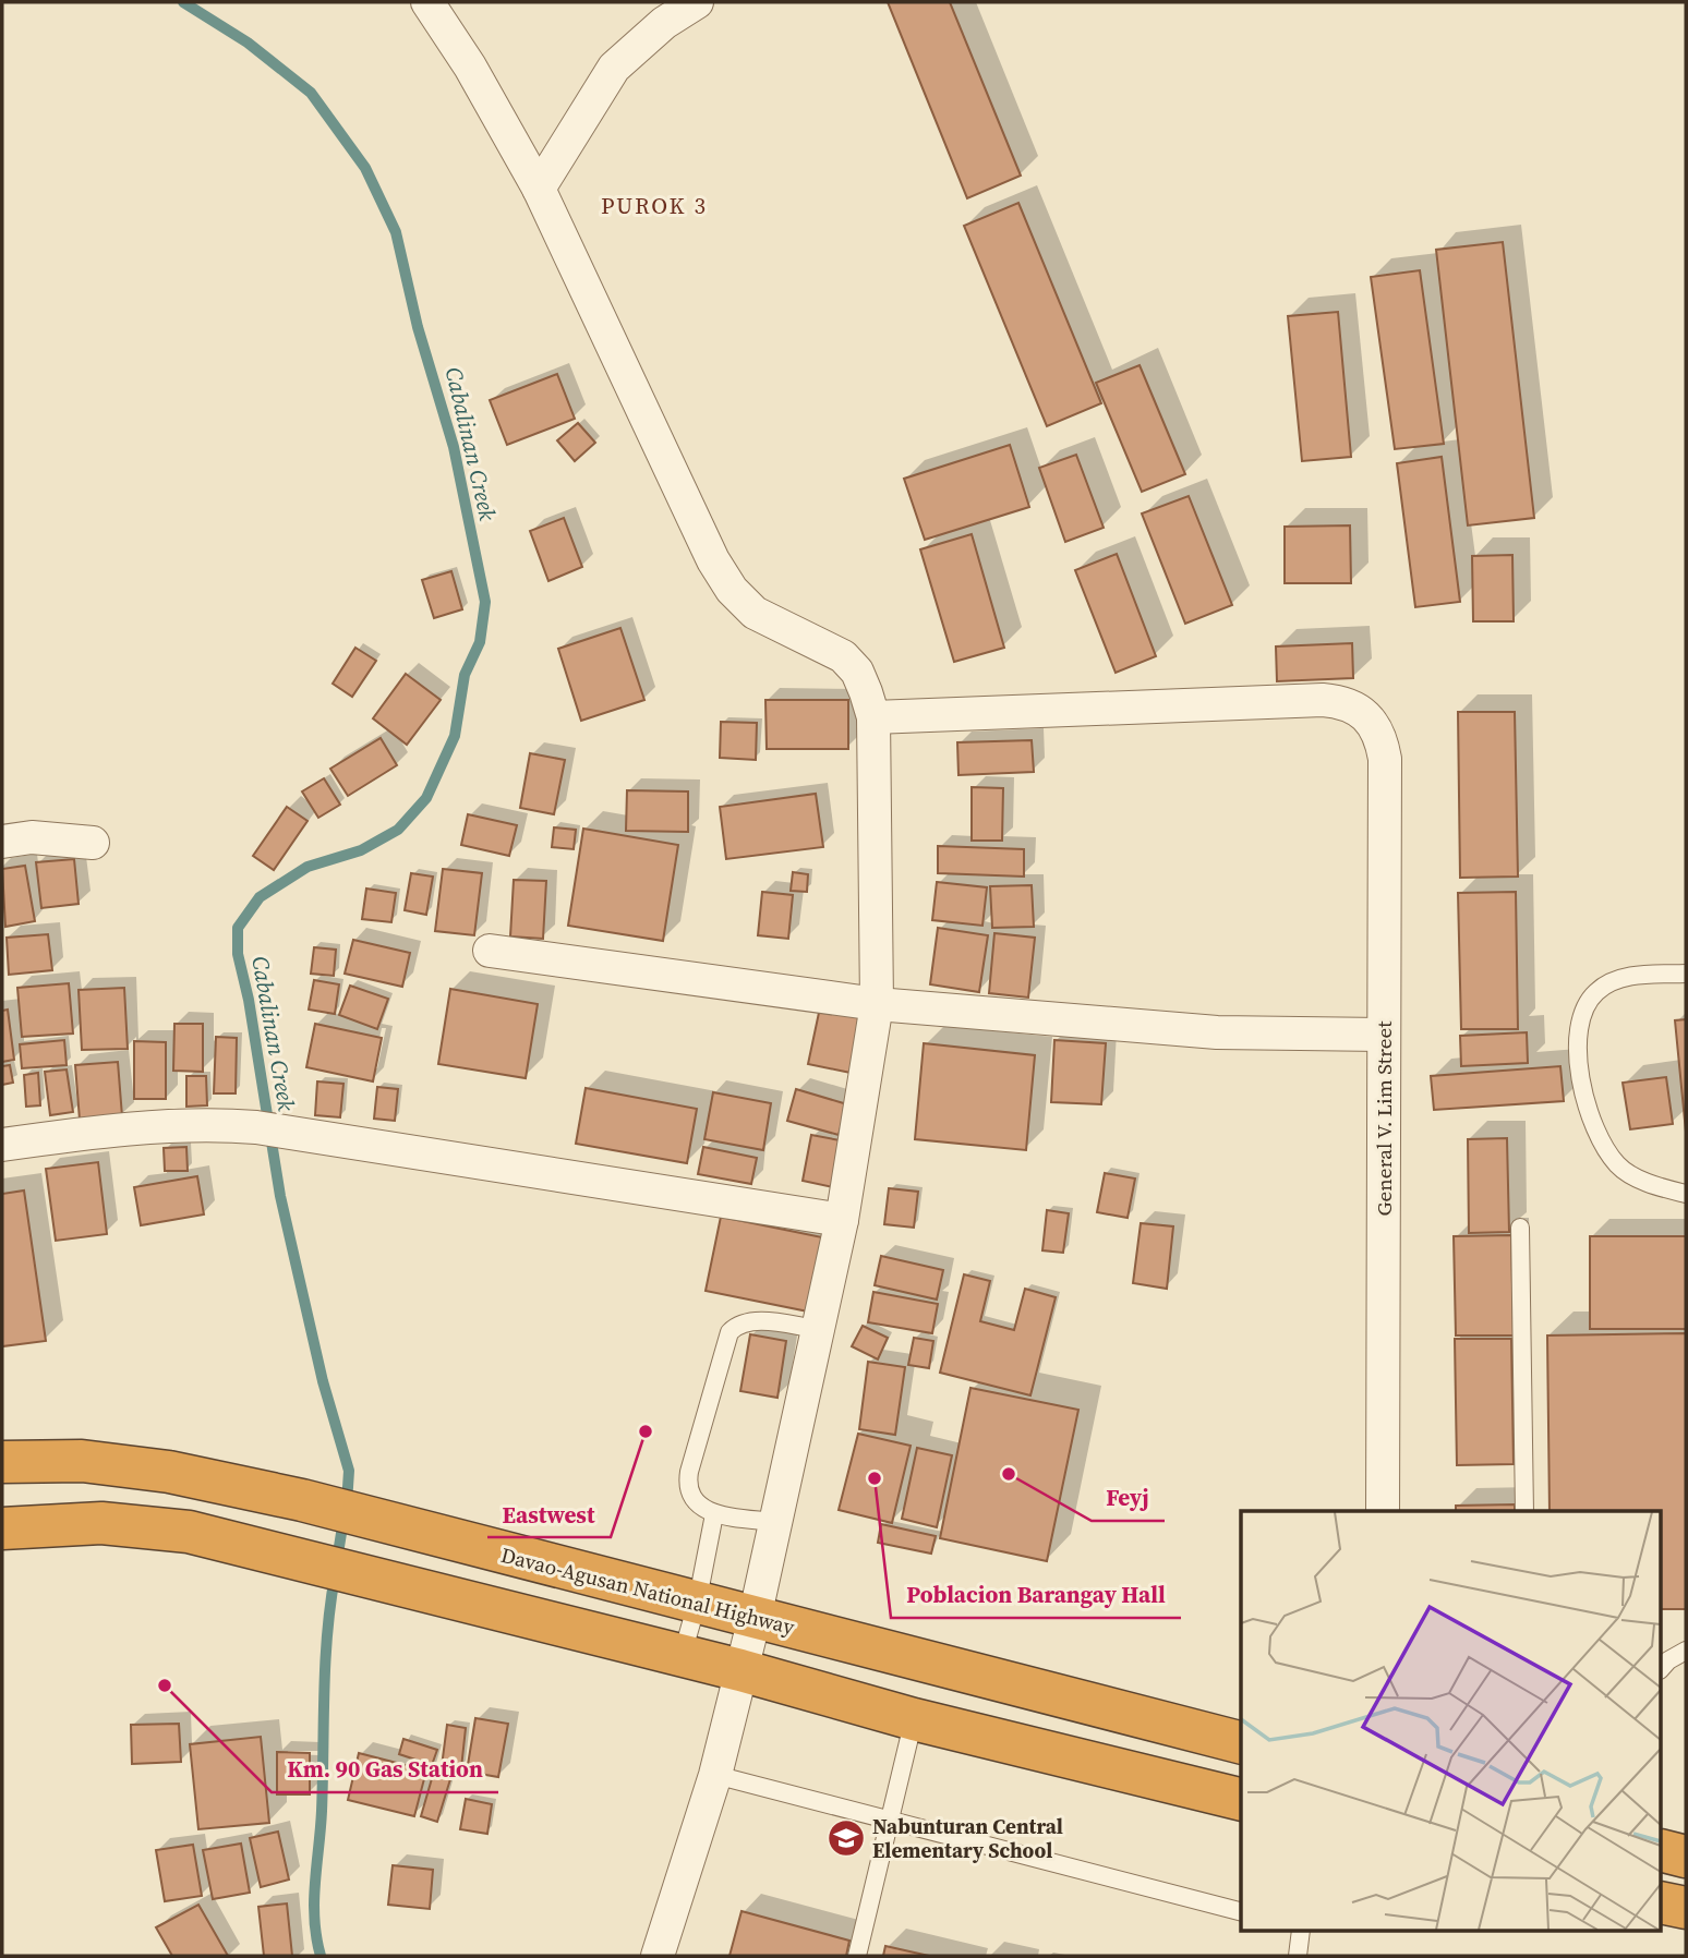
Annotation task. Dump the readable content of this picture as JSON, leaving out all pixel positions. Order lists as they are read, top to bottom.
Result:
{
  "streets": {
    "highway": ["Davao-Agusan National Highway"],
    "street": ["General V. Lim Street"]
  },
  "districts": ["PUROK 3"],
  "water": ["Cabalinan Creek"],
  "places": {
    "other": [
      "Eastwest",
      "Feyj",
      "Poblacion Barangay Hall",
      "Km. 90 Gas Station"
    ],
    "school or university": ["Nabunturan Central Elementary School"]
  }
}
